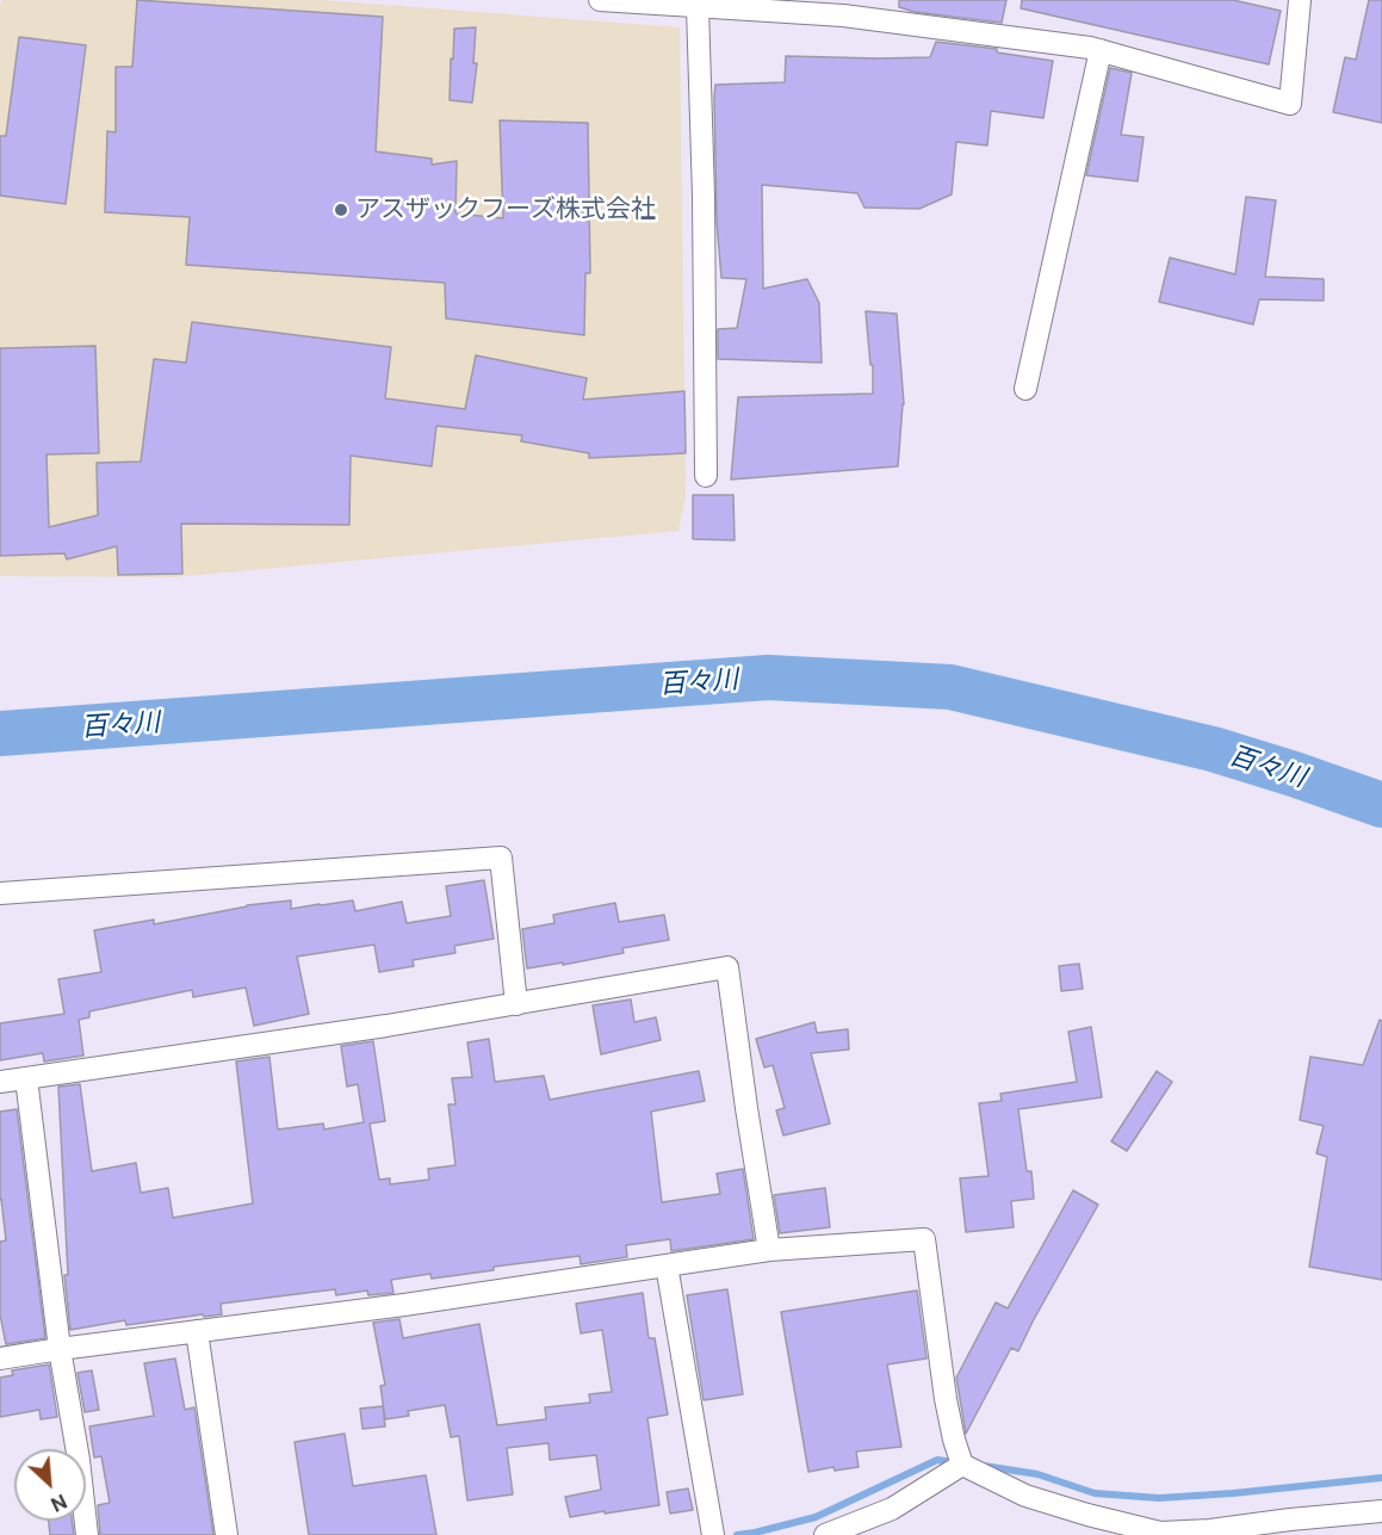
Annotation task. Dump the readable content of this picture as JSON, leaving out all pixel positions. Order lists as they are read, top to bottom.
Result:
{
  "water": ["百々川"],
  "places": ["アスザックフーズ株式会社"],
  "north": "bottom right"
}
